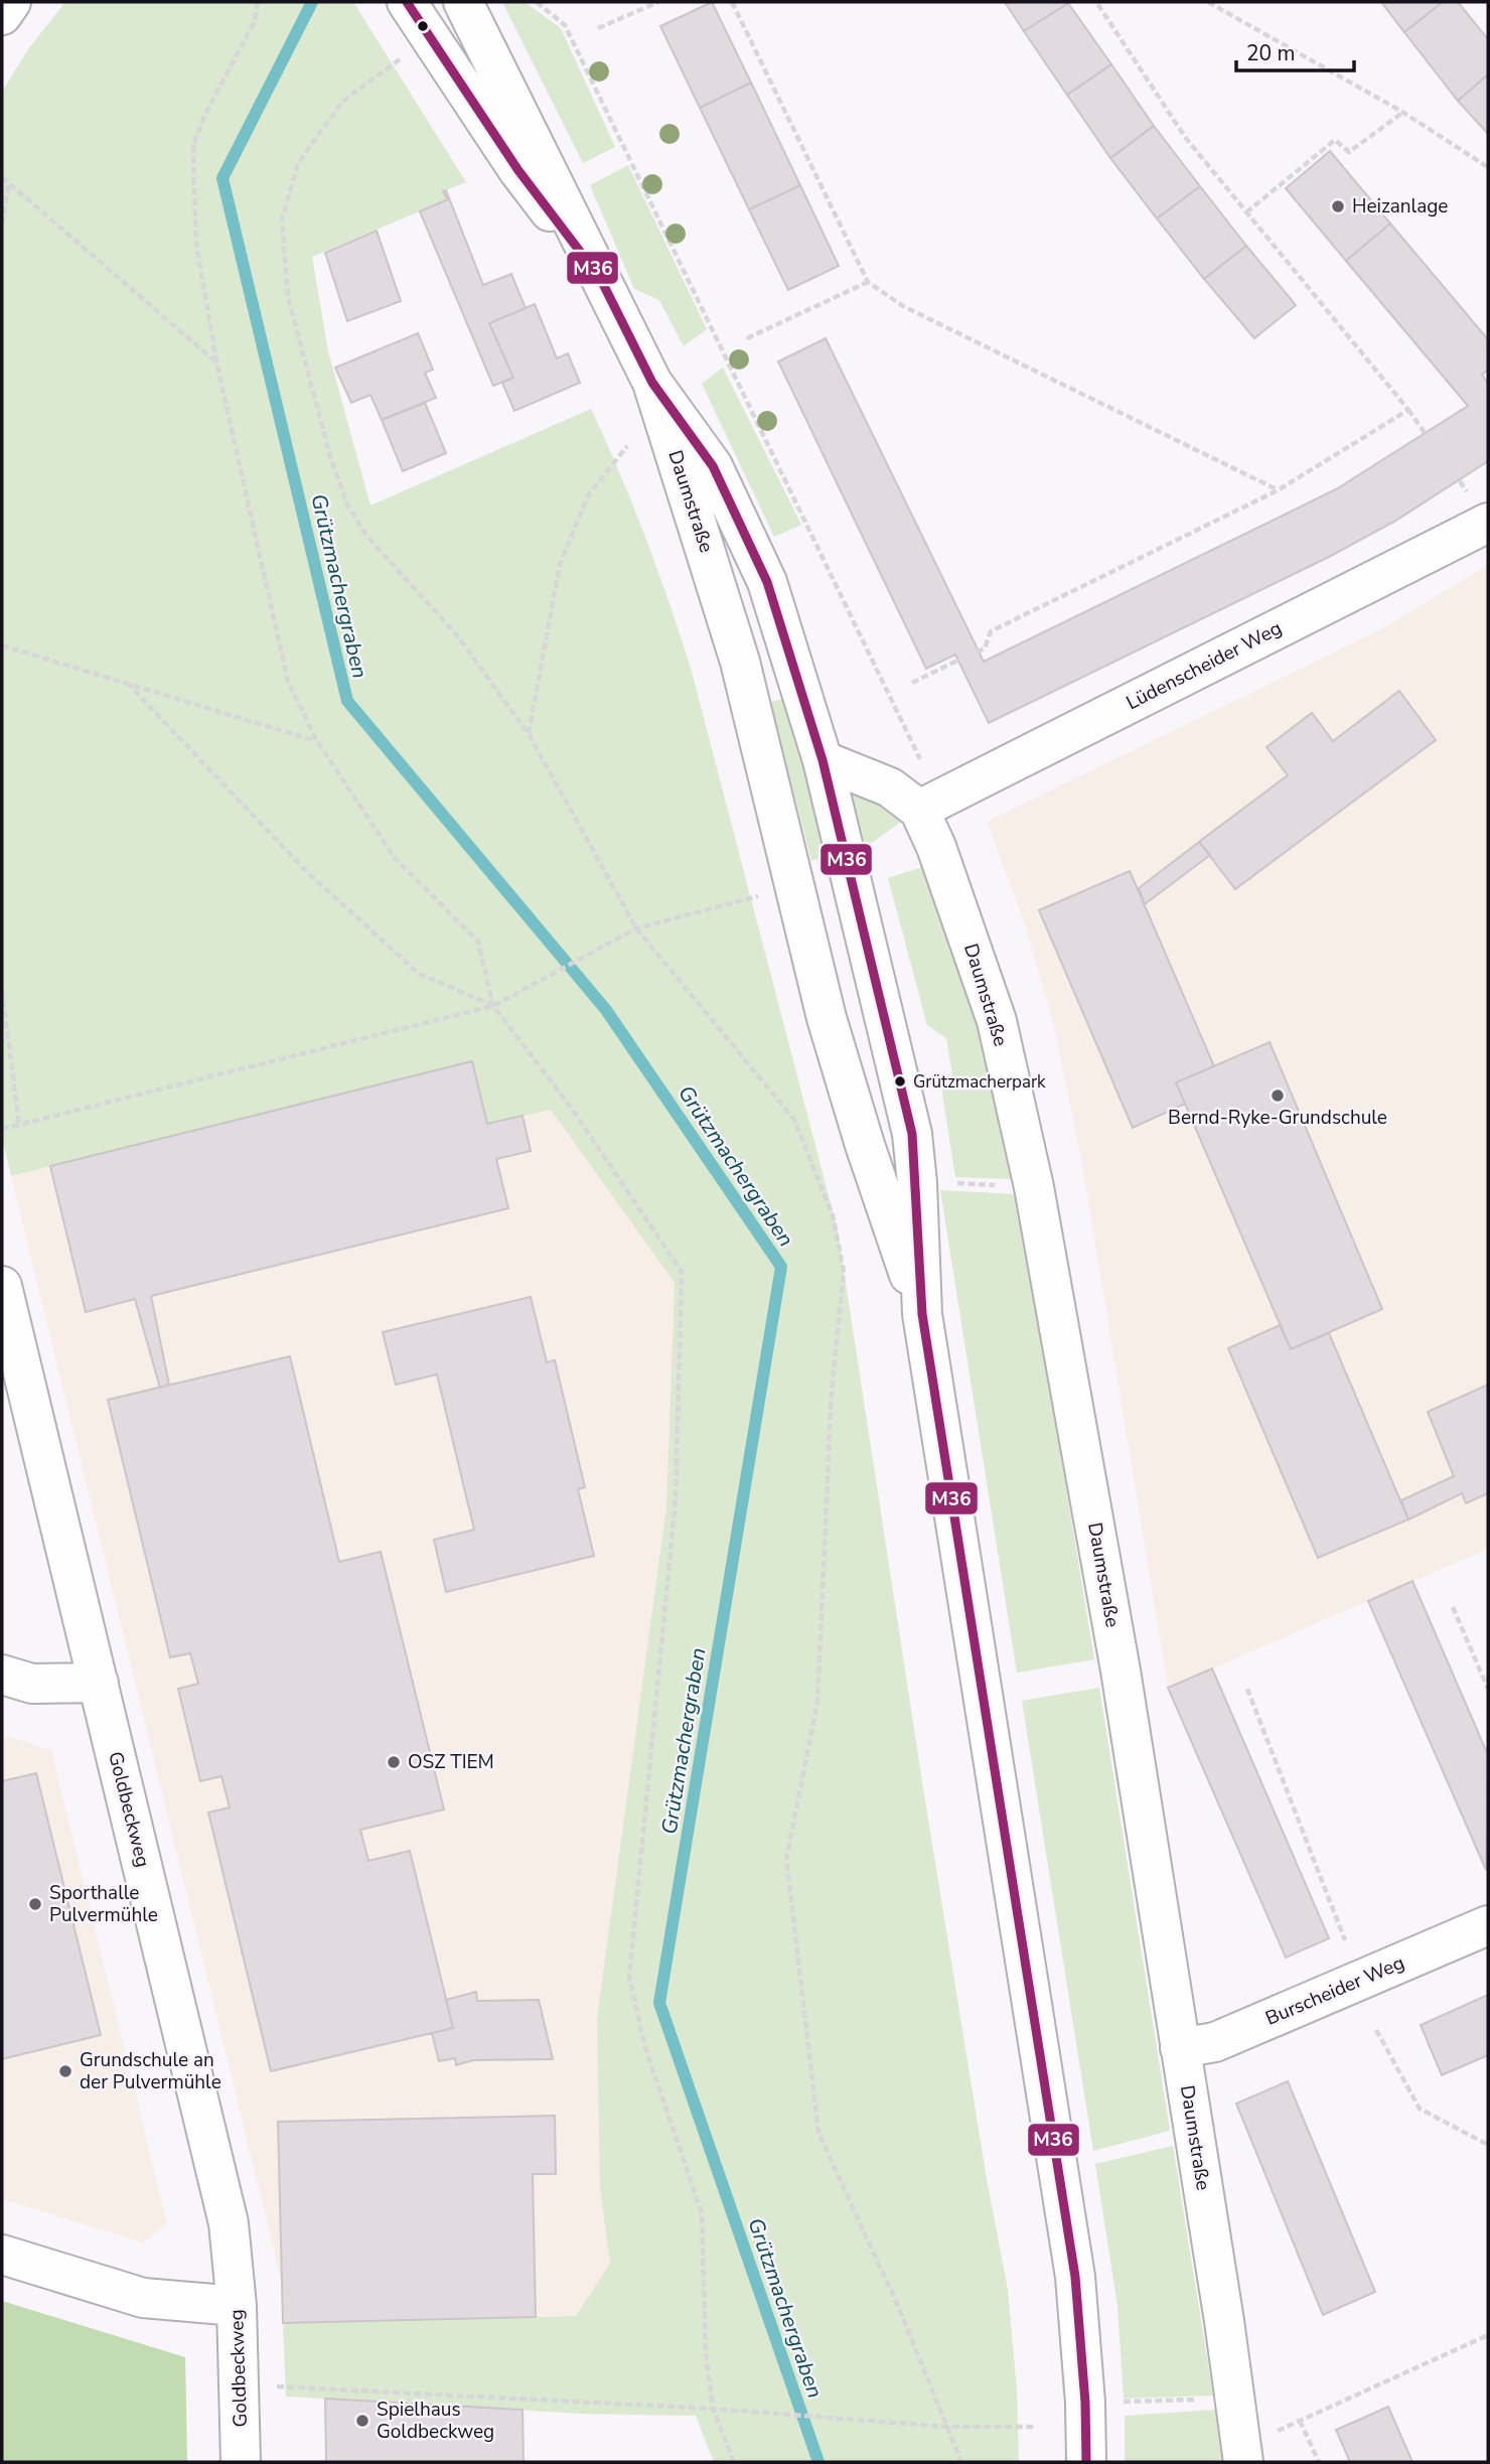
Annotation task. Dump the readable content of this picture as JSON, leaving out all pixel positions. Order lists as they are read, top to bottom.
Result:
{
  "streets": {
    "street": [
      "Daumstraße",
      "Lüdenscheider Weg",
      "Goldbeckweg",
      "Burscheider Weg"
    ]
  },
  "crossings": [
    ["Daumstraße", "Lüdenscheider Weg"],
    ["Daumstraße", "Burscheider Weg"]
  ],
  "water": ["Grützmachergraben"],
  "places": [
    "Heizanlage",
    "Grützmacherpark",
    "Bernd-Ryke-Grundschule",
    "OSZ TIEM",
    "Sporthalle Pulvermühle",
    "Grundschule an der Pulvermühle",
    "Spielhaus Goldbeckweg"
  ],
  "lines": ["transit line M36"],
  "scale_bar": "20 m"
}
